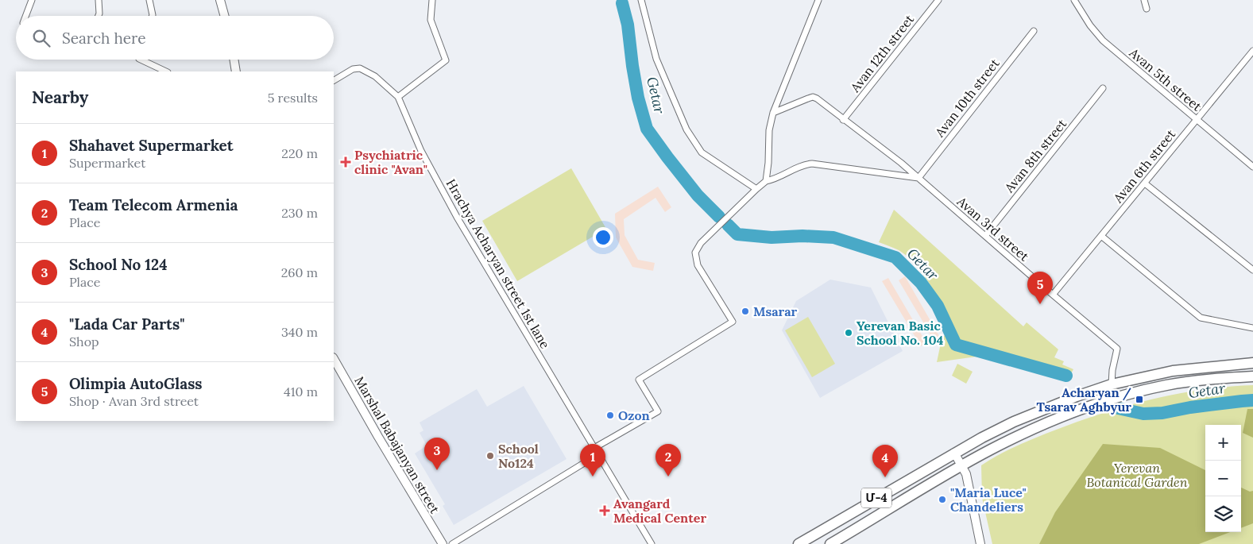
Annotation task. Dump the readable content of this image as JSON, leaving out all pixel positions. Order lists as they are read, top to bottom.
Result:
{
  "streets": {
    "highway": ["Մ-4"],
    "main road": ["Marshal Babajanyan street"],
    "street": [
      "Avan 12th street",
      "Avan 5th street",
      "Avan 10th street",
      "Avan 8th street",
      "Avan 6th street",
      "Avan 3rd street",
      "Hrachya Acharyan street 1st lane"
    ]
  },
  "crossings": [
    ["Avan 12th street", "Avan 3rd street"],
    ["Avan 5th street", "Avan 6th street"],
    ["Avan 10th street", "Avan 3rd street"],
    ["Avan 8th street", "Avan 3rd street"],
    ["Avan 6th street", "Avan 3rd street"],
    ["Avan 3rd street", "Մ-4"]
  ],
  "water": ["Getar"],
  "parks": ["Yerevan Botanical Garden"],
  "places": {
    "health": ["Psychiatric clinic \"Avan\"", "Avangard Medical Center"],
    "other": [
      "Msarar",
      "Yerevan Basic School No. 104",
      "Ozon",
      "School No124",
      "\"Maria Luce\" Chandeliers"
    ],
    "transit": ["Acharyan / Tsarav Aghbyur"]
  },
  "page": {
    "search": "Search here",
    "heading": ["Nearby", "5 results"],
    "list": [
      {
        "mark": "1",
        "name": "Shahavet Supermarket",
        "note": "Supermarket",
        "value": "220 m"
      },
      {
        "mark": "2",
        "name": "Team Telecom Armenia",
        "note": "Place",
        "value": "230 m"
      },
      {
        "mark": "3",
        "name": "School No 124",
        "note": "Place",
        "value": "260 m"
      },
      {
        "mark": "4",
        "name": "\"Lada Car Parts\"",
        "note": "Shop",
        "value": "340 m"
      },
      {
        "mark": "5",
        "name": "Olimpia AutoGlass",
        "note": "Shop · Avan 3rd street",
        "value": "410 m"
      }
    ],
    "pins": [
      "5",
      "3",
      "1",
      "2",
      "4"
    ],
    "map_buttons": ["+", "−"]
  }
}
